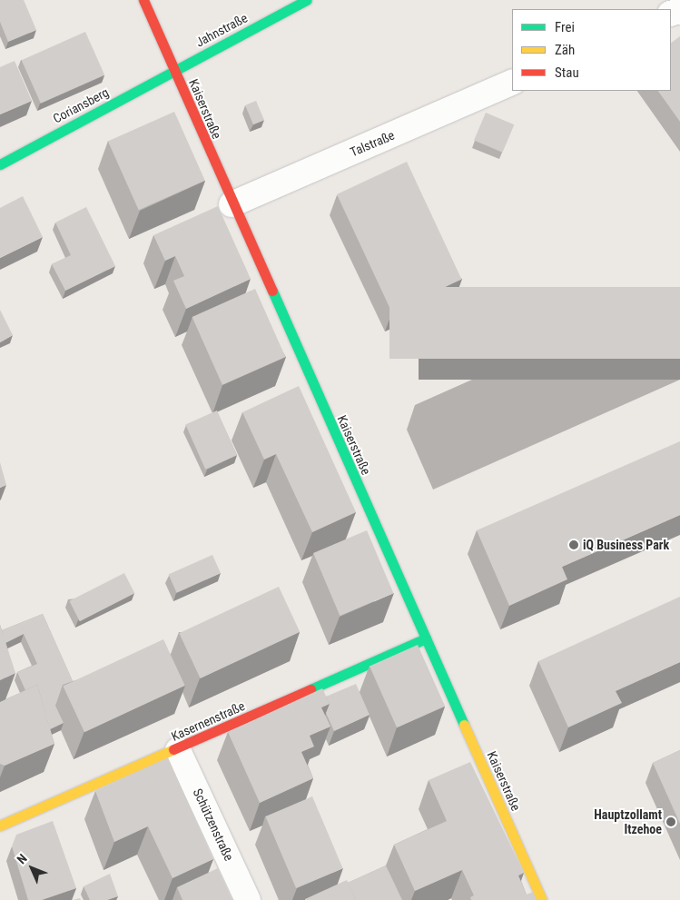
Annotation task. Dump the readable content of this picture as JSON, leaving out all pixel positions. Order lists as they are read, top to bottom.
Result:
{
  "streets": {
    "main road": [
      "Jahnstraße",
      "Coriansberg",
      "Kaiserstraße",
      "Kasernenstraße"
    ],
    "street": ["Talstraße", "Schützenstraße"]
  },
  "crossings": [
    ["Jahnstraße", "Coriansberg"],
    ["Jahnstraße", "Kaiserstraße"],
    ["Coriansberg", "Kaiserstraße"],
    ["Kaiserstraße", "Talstraße"],
    ["Kaiserstraße", "Kasernenstraße"],
    ["Kasernenstraße", "Schützenstraße"]
  ],
  "places": ["iQ Business Park", "Hauptzollamt Itzehoe"],
  "legend": ["Frei", "Zäh", "Stau"],
  "north": "top left"
}
